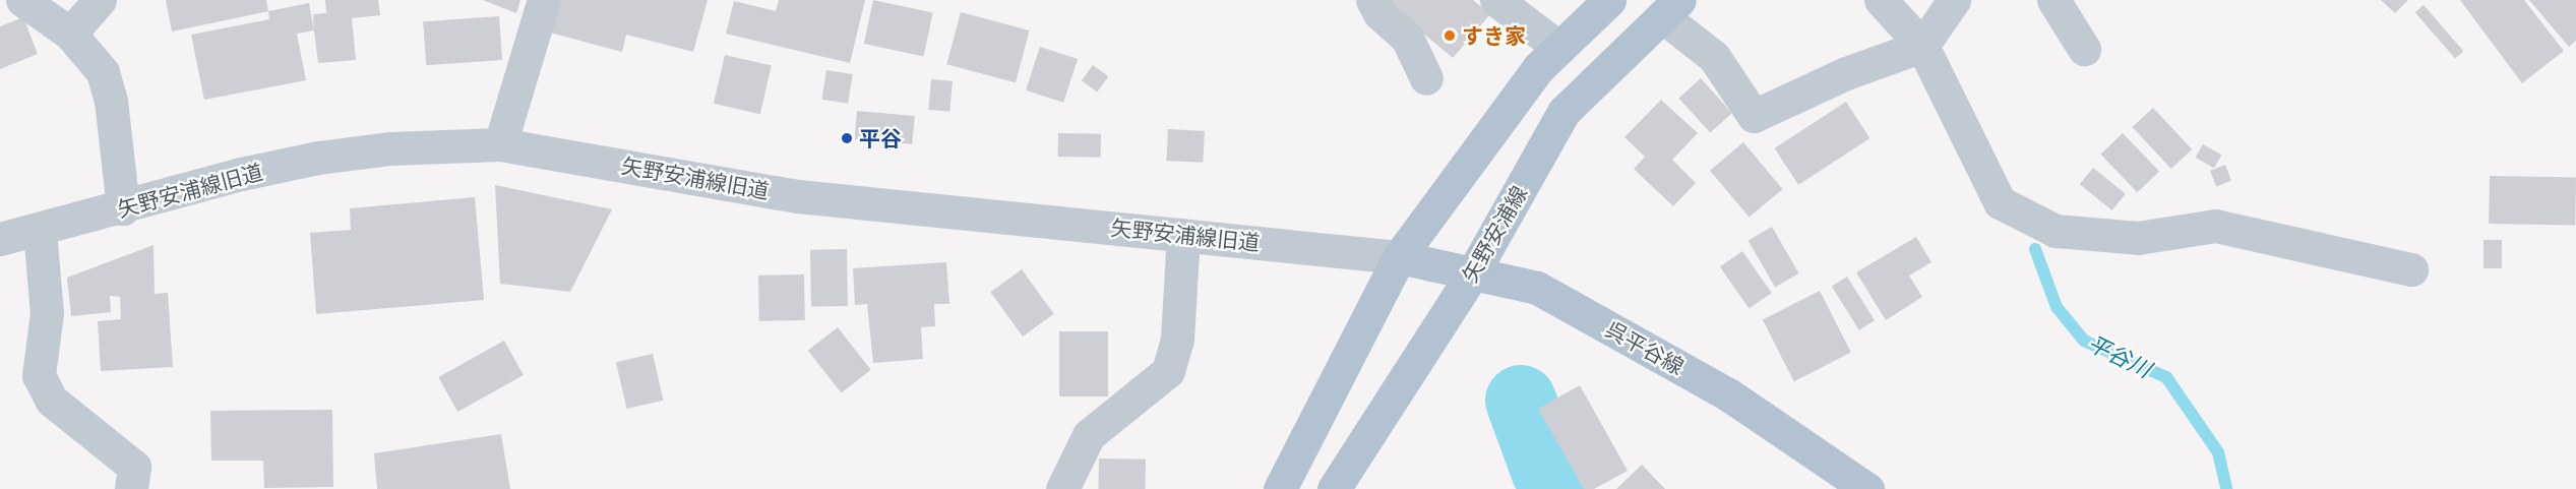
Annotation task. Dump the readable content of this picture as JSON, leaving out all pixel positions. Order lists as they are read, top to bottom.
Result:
{
  "streets": {
    "main road": ["矢野安浦線", "呉平谷線"],
    "street": ["矢野安浦線旧道"]
  },
  "crossings": [
    ["矢野安浦線旧道", "呉平谷線"],
    ["矢野安浦線", "呉平谷線"]
  ],
  "water": ["平谷川"],
  "places": ["すき家", "平谷"]
}
